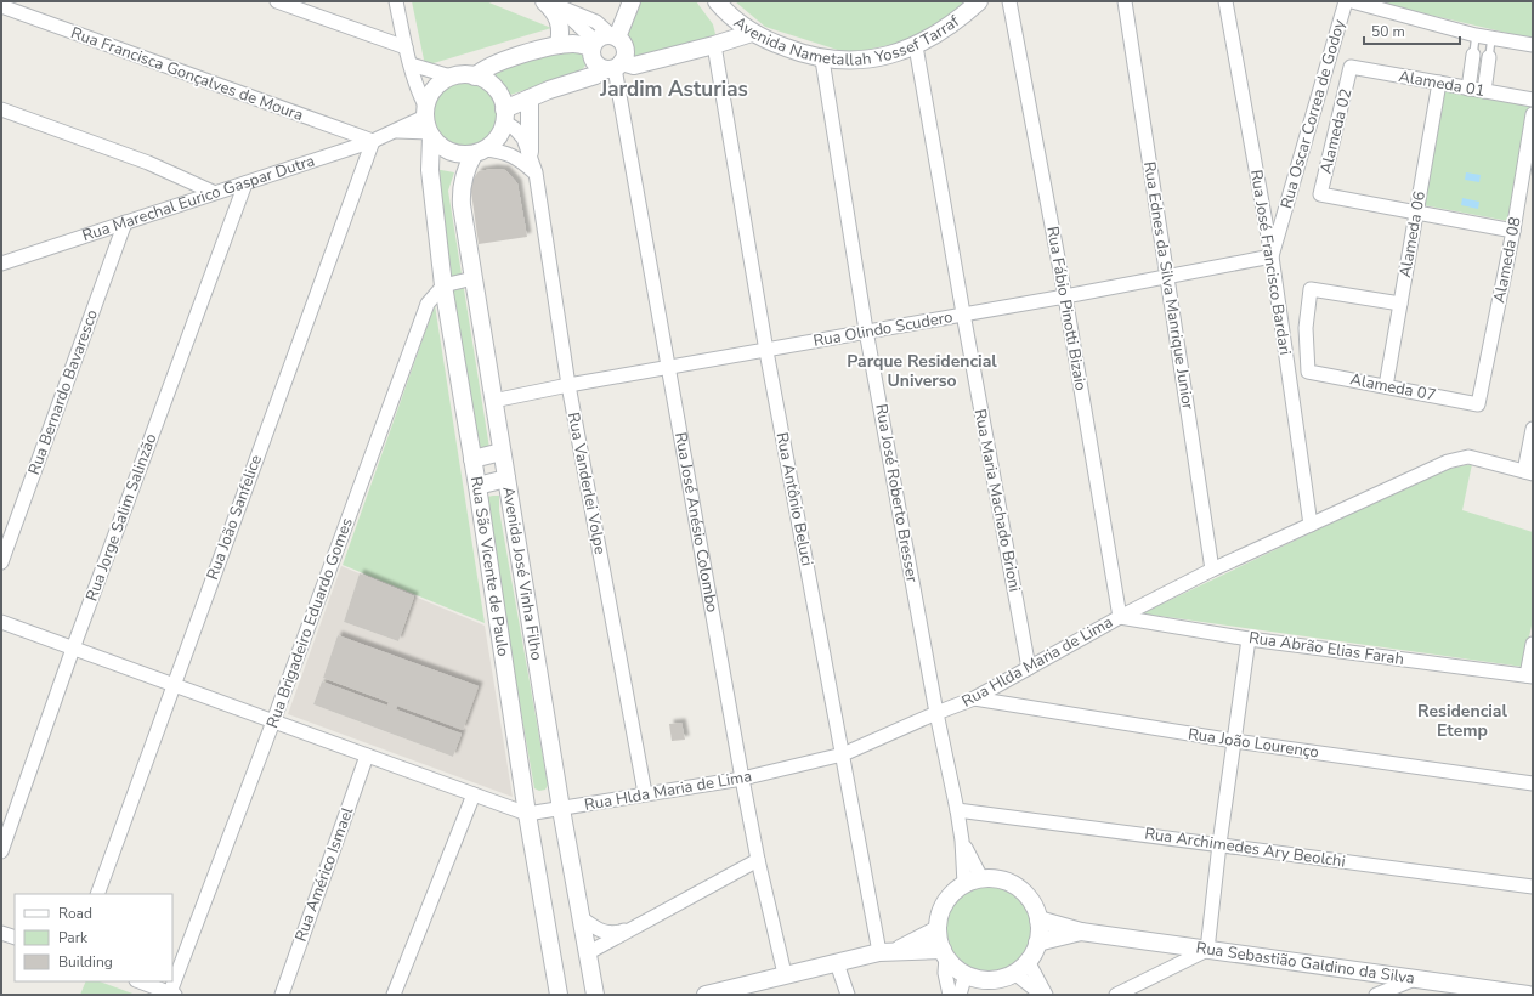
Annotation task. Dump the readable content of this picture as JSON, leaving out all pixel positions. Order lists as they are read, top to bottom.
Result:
{
  "streets": {
    "street": [
      "Avenida Nametallah Yossef Tarraf",
      "Rua Francisca Gonçalves de Moura",
      "Alameda 01",
      "Rua Oscar Correa de Godoy",
      "Alameda 02",
      "Rua Marechal Eurico Gaspar Dutra",
      "Alameda 06",
      "Alameda 08",
      "Rua José Francisco Bardari",
      "Rua Ednes da Silva Manrique Junior",
      "Rua Fábio Pinotti Bizaio",
      "Rua Olindo Scudero",
      "Alameda 07",
      "Rua Bernardo Bavaresco",
      "Rua Vanderlei Volpe",
      "Rua José Roberto Bresser",
      "Rua Antônio Beluci",
      "Rua Maria Machado Brioni",
      "Rua Jorge Salim Salinzão",
      "Rua João Sanfelice",
      "Rua José Anésio Colombo",
      "Rua São Vicente de Paulo",
      "Avenida José Vinha Filho",
      "Rua Brigadeiro Eduardo Gomes",
      "Rua Abrão Elias Farah",
      "Rua Hlda Maria de Lima",
      "Rua João Lourenço",
      "Rua Archimedes Ary Beolchi",
      "Rua Américo Ismael",
      "Rua Sebastião Galdino da Silva"
    ]
  },
  "crossings": [
    ["Avenida Nametallah Yossef Tarraf", "Rua José Roberto Bresser"],
    ["Avenida Nametallah Yossef Tarraf", "Rua Maria Machado Brioni"],
    ["Rua Francisca Gonçalves de Moura", "Rua Marechal Eurico Gaspar Dutra"],
    ["Rua Francisca Gonçalves de Moura", "Rua João Sanfelice"],
    ["Alameda 01", "Alameda 02"],
    ["Alameda 01", "Alameda 06"],
    ["Rua Oscar Correa de Godoy", "Rua José Francisco Bardari"],
    ["Rua Oscar Correa de Godoy", "Rua Olindo Scudero"],
    ["Alameda 02", "Alameda 06"],
    ["Rua Marechal Eurico Gaspar Dutra", "Rua Bernardo Bavaresco"],
    ["Rua Marechal Eurico Gaspar Dutra", "Rua Vanderlei Volpe"],
    ["Rua Marechal Eurico Gaspar Dutra", "Rua Jorge Salim Salinzão"],
    ["Rua Marechal Eurico Gaspar Dutra", "Rua João Sanfelice"],
    ["Rua Marechal Eurico Gaspar Dutra", "Rua São Vicente de Paulo"],
    ["Rua Marechal Eurico Gaspar Dutra", "Avenida José Vinha Filho"],
    ["Alameda 06", "Alameda 07"],
    ["Alameda 08", "Alameda 07"],
    ["Rua José Francisco Bardari", "Rua Olindo Scudero"],
    ["Rua José Francisco Bardari", "Rua Hlda Maria de Lima"],
    ["Rua Ednes da Silva Manrique Junior", "Rua Olindo Scudero"],
    ["Rua Ednes da Silva Manrique Junior", "Rua Hlda Maria de Lima"],
    ["Rua Fábio Pinotti Bizaio", "Rua Olindo Scudero"],
    ["Rua Fábio Pinotti Bizaio", "Rua Abrão Elias Farah"],
    ["Rua Fábio Pinotti Bizaio", "Rua Hlda Maria de Lima"],
    ["Rua Olindo Scudero", "Rua Vanderlei Volpe"],
    ["Rua Olindo Scudero", "Rua José Roberto Bresser"],
    ["Rua Olindo Scudero", "Rua Antônio Beluci"],
    ["Rua Olindo Scudero", "Rua Maria Machado Brioni"],
    ["Rua Olindo Scudero", "Rua José Anésio Colombo"],
    ["Rua Olindo Scudero", "Avenida José Vinha Filho"],
    ["Rua Vanderlei Volpe", "Rua São Vicente de Paulo"],
    ["Rua Vanderlei Volpe", "Avenida José Vinha Filho"],
    ["Rua Vanderlei Volpe", "Rua Hlda Maria de Lima"],
    ["Rua José Roberto Bresser", "Rua Hlda Maria de Lima"],
    ["Rua José Roberto Bresser", "Rua Archimedes Ary Beolchi"],
    ["Rua José Roberto Bresser", "Rua Sebastião Galdino da Silva"],
    ["Rua Antônio Beluci", "Rua Hlda Maria de Lima"],
    ["Rua Maria Machado Brioni", "Rua Hlda Maria de Lima"],
    ["Rua José Anésio Colombo", "Rua Hlda Maria de Lima"],
    ["Rua São Vicente de Paulo", "Avenida José Vinha Filho"],
    ["Rua São Vicente de Paulo", "Rua Brigadeiro Eduardo Gomes"],
    ["Rua São Vicente de Paulo", "Rua Hlda Maria de Lima"],
    ["Avenida José Vinha Filho", "Rua Hlda Maria de Lima"],
    ["Rua Abrão Elias Farah", "Rua Hlda Maria de Lima"],
    ["Rua Hlda Maria de Lima", "Rua João Lourenço"]
  ],
  "districts": ["Jardim Asturias", "Parque Residencial Universo", "Residencial Etemp"],
  "legend": ["Road", "Park", "Building"],
  "scale_bar": "50 m"
}
